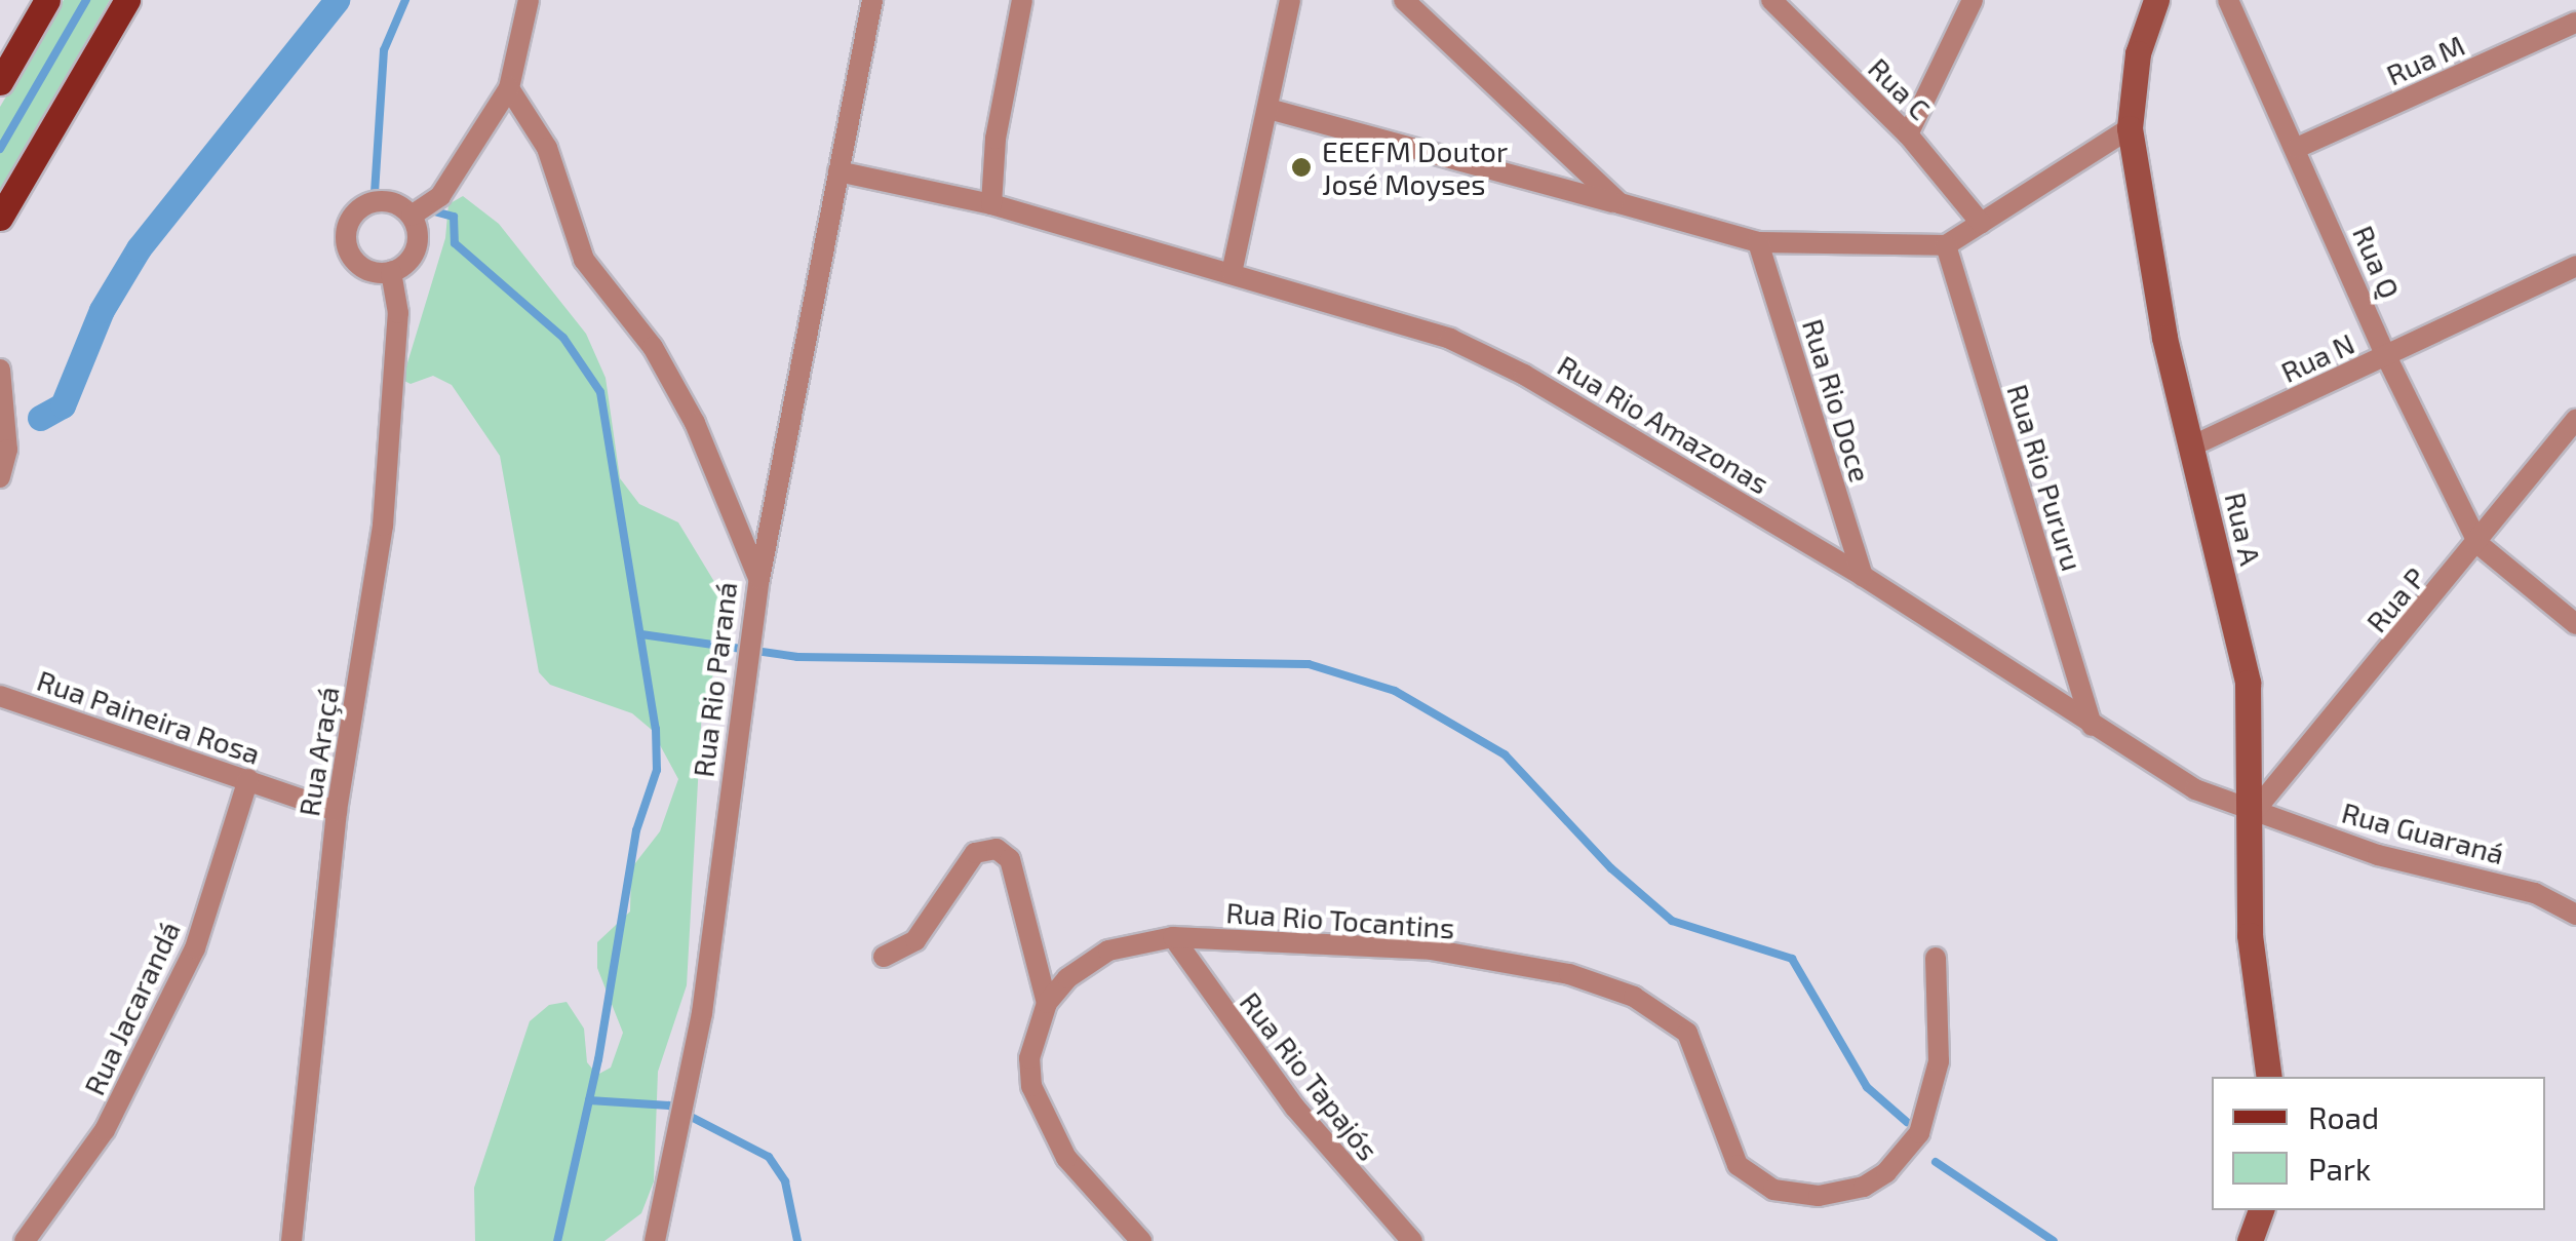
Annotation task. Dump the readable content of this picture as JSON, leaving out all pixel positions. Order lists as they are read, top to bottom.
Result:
{
  "streets": {
    "street": [
      "Rua M",
      "Rua C",
      "Rua Q",
      "Rua N",
      "Rua Rio Doce",
      "Rua Rio Amazonas",
      "Rua Rio Pururu",
      "Rua A",
      "Rua P",
      "Rua Rio Paraná",
      "Rua Paineira Rosa",
      "Rua Araçá",
      "Rua Guaraná",
      "Rua Rio Tocantins",
      "Rua Jacarandá",
      "Rua Rio Tapajós"
    ]
  },
  "crossings": [
    ["Rua M", "Rua Q"],
    ["Rua Q", "Rua N"],
    ["Rua Q", "Rua P"],
    ["Rua N", "Rua A"],
    ["Rua Rio Doce", "Rua Rio Amazonas"],
    ["Rua Rio Amazonas", "Rua Rio Pururu"],
    ["Rua Rio Amazonas", "Rua A"],
    ["Rua Rio Amazonas", "Rua P"],
    ["Rua Rio Amazonas", "Rua Guaraná"],
    ["Rua A", "Rua P"],
    ["Rua A", "Rua Guaraná"],
    ["Rua P", "Rua Guaraná"],
    ["Rua Paineira Rosa", "Rua Araçá"],
    ["Rua Paineira Rosa", "Rua Jacarandá"],
    ["Rua Rio Tocantins", "Rua Rio Tapajós"]
  ],
  "places": ["EEEFM Doutor José Moyses"],
  "legend": ["Road", "Park"]
}
